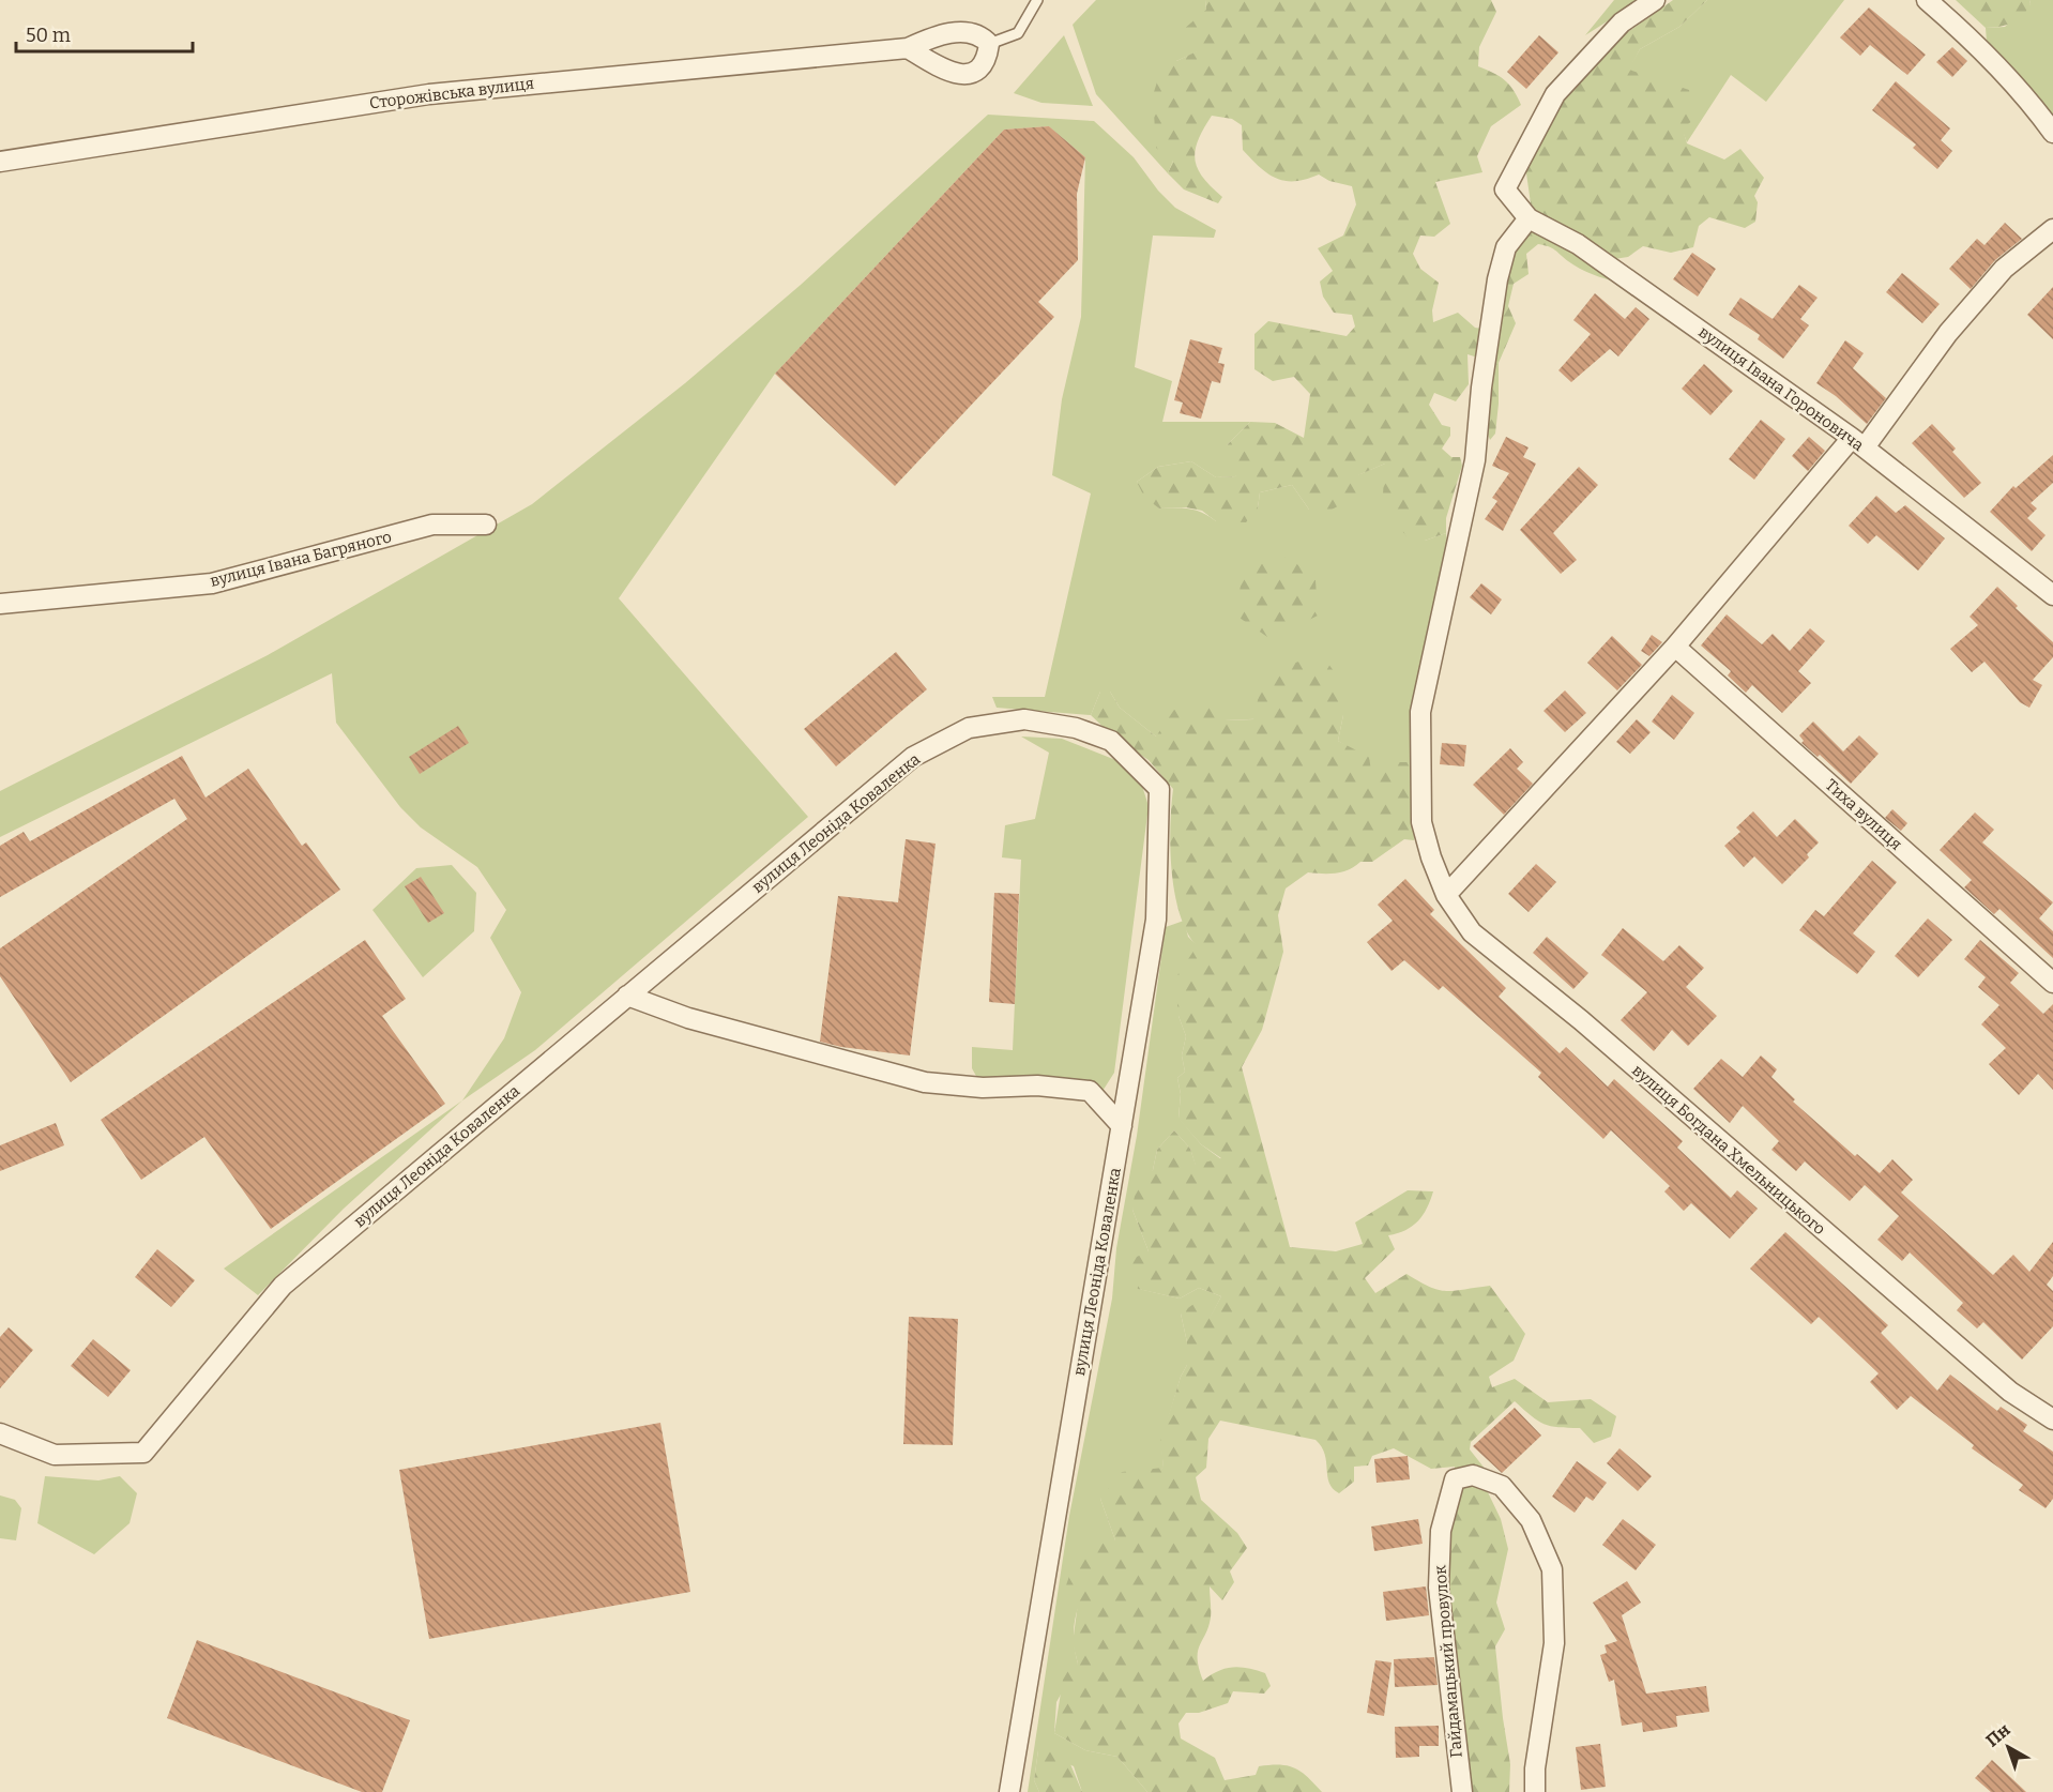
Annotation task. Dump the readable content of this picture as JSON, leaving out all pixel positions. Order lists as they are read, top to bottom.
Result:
{
  "streets": {
    "street": [
      "Сторожівська вулиця",
      "вулиця Івана Гороновича",
      "вулиця Івана Багряного",
      "Тиха вулиця",
      "вулиця Леоніда Коваленка",
      "вулиця Богдана Хмельницького",
      "Гайдамацький провулок"
    ]
  },
  "crossings": [
    ["вулиця Івана Гороновича", "вулиця Богдана Хмельницького"]
  ],
  "scale_bar": "50 m",
  "north": "top left"
}
